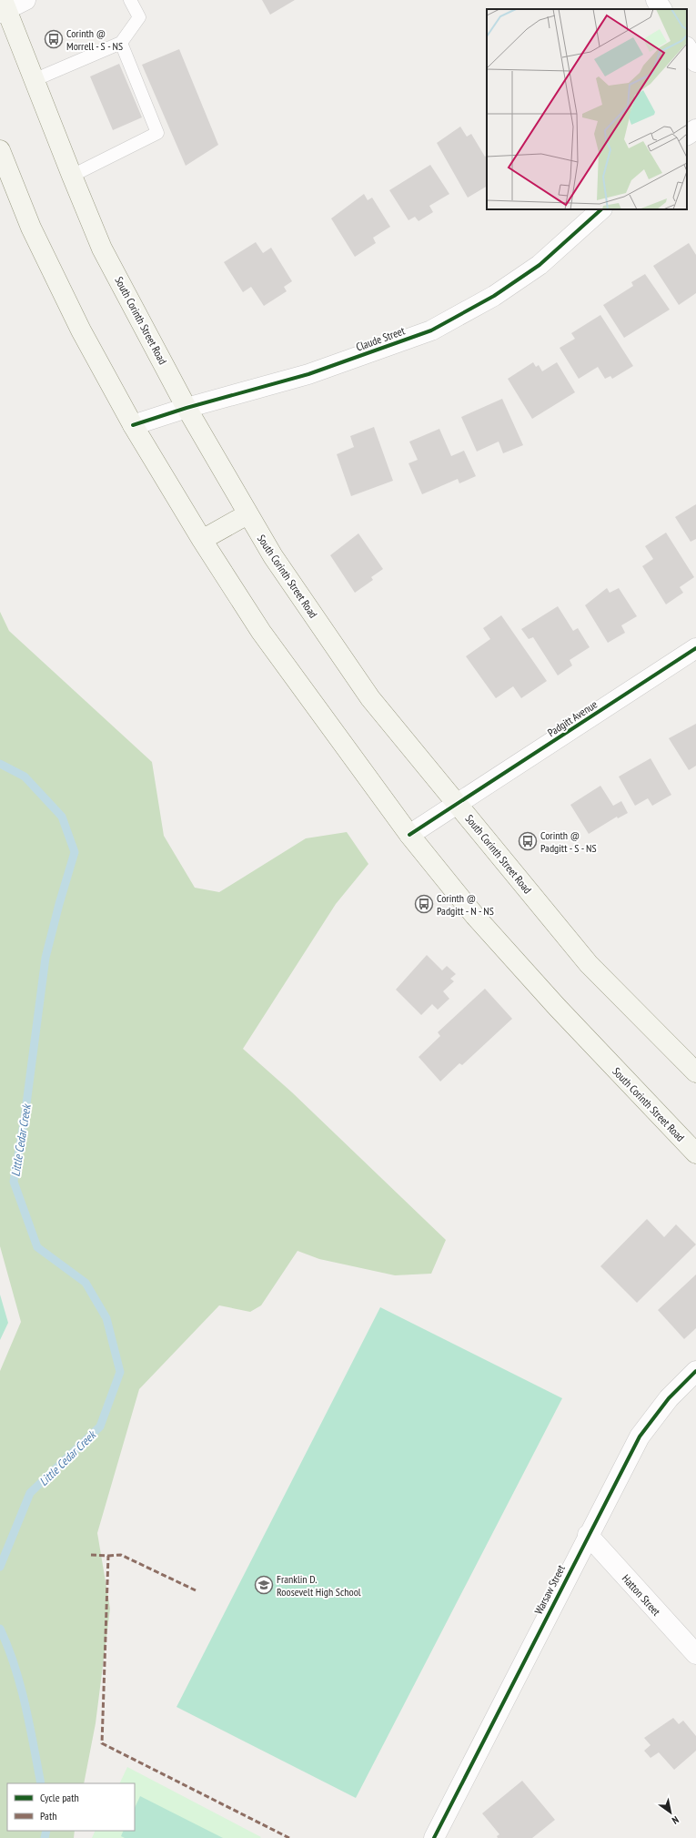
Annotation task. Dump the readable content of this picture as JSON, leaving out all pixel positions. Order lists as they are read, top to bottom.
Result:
{
  "streets": {
    "main road": ["South Corinth Street Road"],
    "street": [
      "Claude Street",
      "Padgitt Avenue",
      "Warsaw Street",
      "Hatton Street"
    ]
  },
  "crossings": [
    ["South Corinth Street Road", "Claude Street"],
    ["South Corinth Street Road", "Padgitt Avenue"],
    ["Warsaw Street", "Hatton Street"]
  ],
  "water": ["Little Cedar Creek"],
  "places": {
    "bus stop": ["Corinth @ Morrell - S - NS", "Corinth @ Padgitt - S - NS", "Corinth @ Padgitt - N - NS"],
    "school or university": ["Franklin D. Roosevelt High School"]
  },
  "legend": ["Cycle path", "Path"],
  "north": "bottom right"
}
